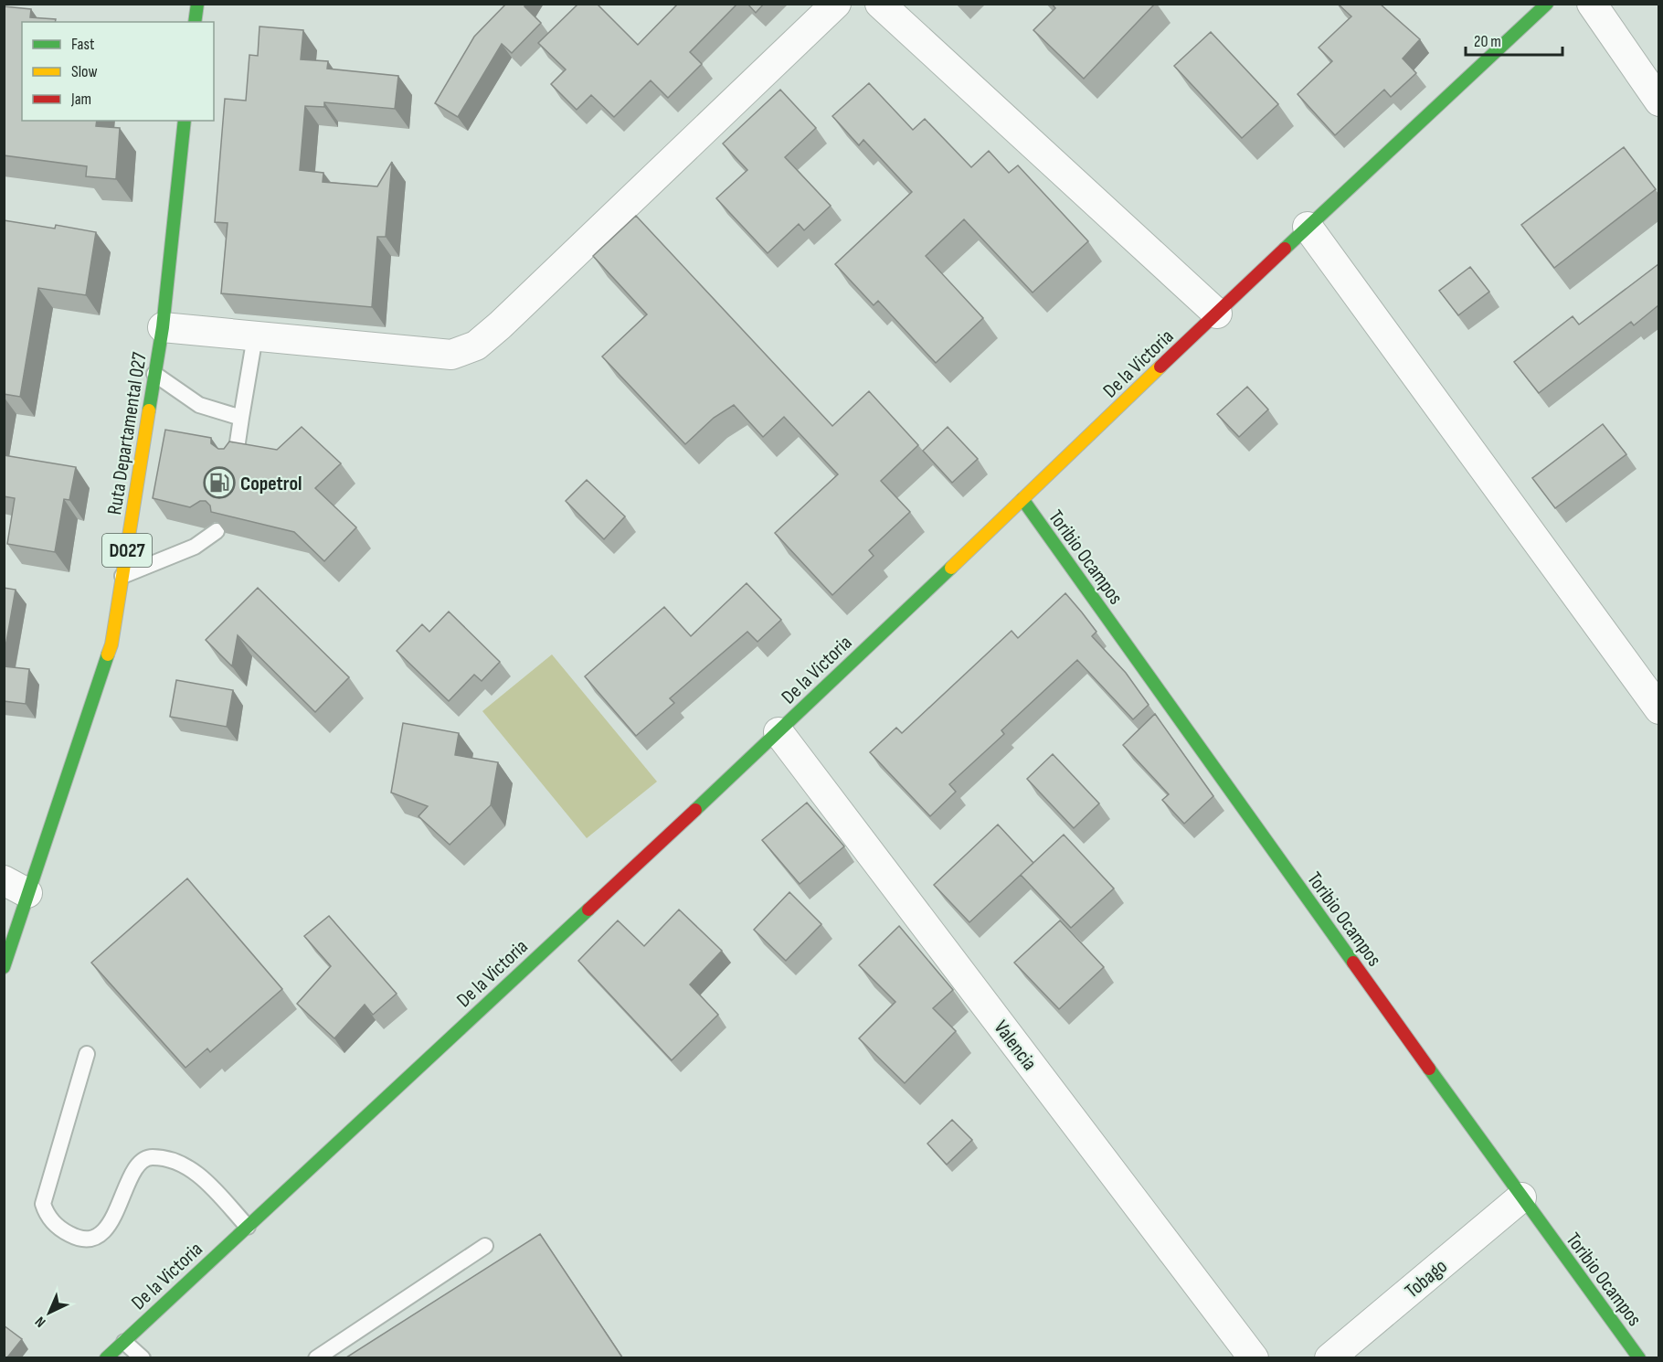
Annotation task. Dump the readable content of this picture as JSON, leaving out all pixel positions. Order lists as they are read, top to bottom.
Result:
{
  "streets": {
    "main road": [
      "De la Victoria",
      "Ruta Departamental 027",
      "D027",
      "Toribio Ocampos"
    ],
    "street": ["Valencia", "Tobago"]
  },
  "crossings": [
    ["De la Victoria", "Toribio Ocampos"],
    ["De la Victoria", "Valencia"],
    ["Toribio Ocampos", "Tobago"]
  ],
  "places": {
    "fuel station": ["Copetrol"]
  },
  "legend": ["Fast", "Slow", "Jam"],
  "scale_bar": "20 m",
  "north": "bottom left"
}
